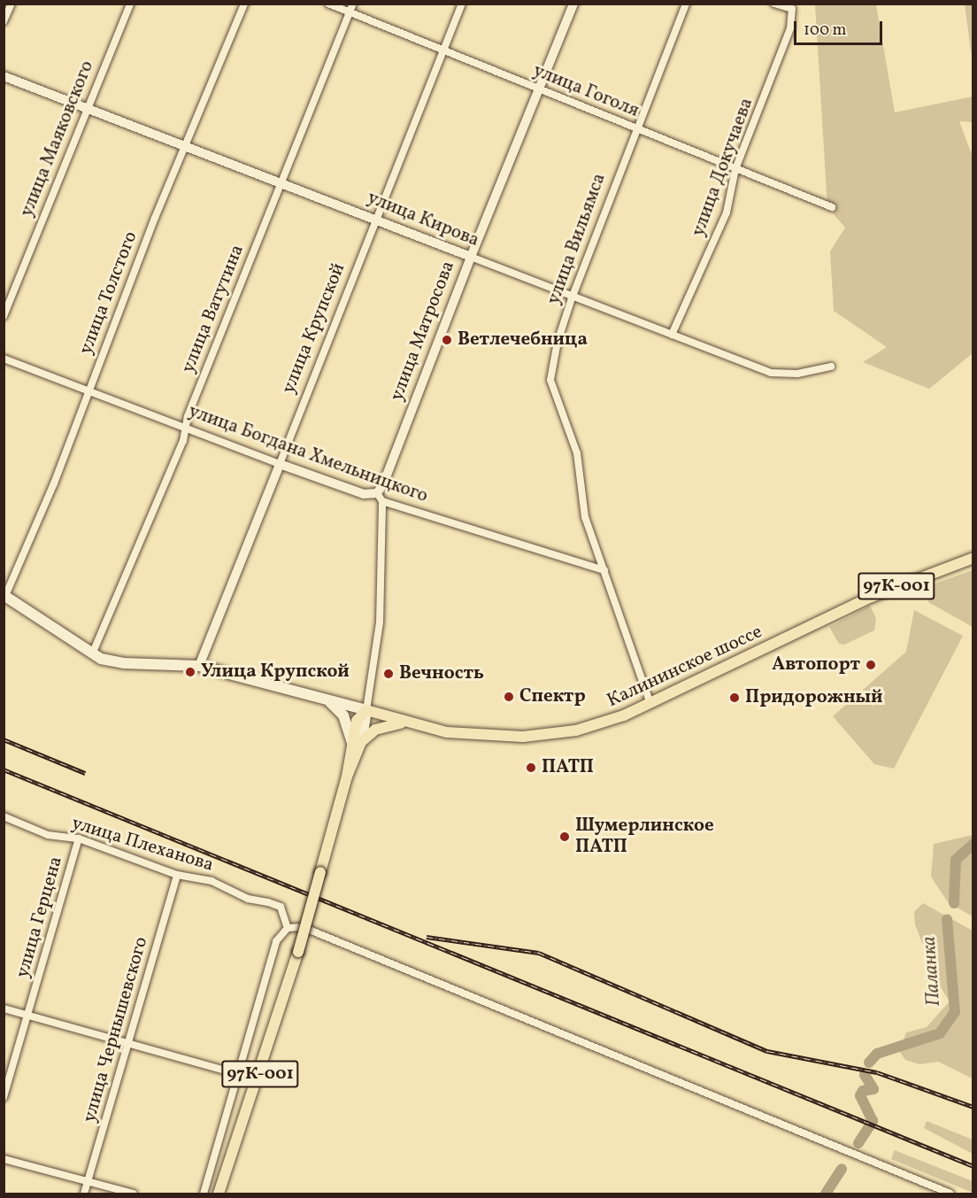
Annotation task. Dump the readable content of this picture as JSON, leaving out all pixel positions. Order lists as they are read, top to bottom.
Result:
{
  "streets": {
    "main road": ["97К-001", "Калининское шоссе"],
    "street": [
      "улица Гоголя",
      "улица Маяковского",
      "улица Докучаева",
      "улица Кирова",
      "улица Вильямса",
      "улица Толстого",
      "улица Ватутина",
      "улица Крупской",
      "улица Матросова",
      "улица Богдана Хмельницкого",
      "улица Плеханова",
      "улица Герцена",
      "улица Чернышевского"
    ]
  },
  "crossings": [
    ["улица Гоголя", "улица Докучаева"],
    ["улица Гоголя", "улица Вильямса"],
    ["улица Гоголя", "улица Ватутина"],
    ["улица Гоголя", "улица Крупской"],
    ["улица Гоголя", "улица Матросова"],
    ["улица Маяковского", "улица Кирова"],
    ["улица Докучаева", "улица Кирова"],
    ["улица Кирова", "улица Вильямса"],
    ["улица Кирова", "улица Толстого"],
    ["улица Кирова", "улица Ватутина"],
    ["улица Кирова", "улица Крупской"],
    ["улица Кирова", "улица Матросова"],
    ["улица Вильямса", "улица Богдана Хмельницкого"],
    ["улица Вильямса", "Калининское шоссе"],
    ["улица Толстого", "улица Богдана Хмельницкого"],
    ["улица Ватутина", "улица Богдана Хмельницкого"],
    ["улица Крупской", "улица Богдана Хмельницкого"],
    ["улица Матросова", "улица Богдана Хмельницкого"],
    ["97К-001", "Калининское шоссе"],
    ["улица Плеханова", "улица Герцена"],
    ["улица Плеханова", "улица Чернышевского"]
  ],
  "water": ["Паланка"],
  "places": [
    "Ветлечебница",
    "Автопорт",
    "Улица Крупской",
    "Вечность",
    "Спектр",
    "Придорожный",
    "ПАТП",
    "Шумерлинское ПАТП"
  ],
  "scale_bar": "100 m"
}
